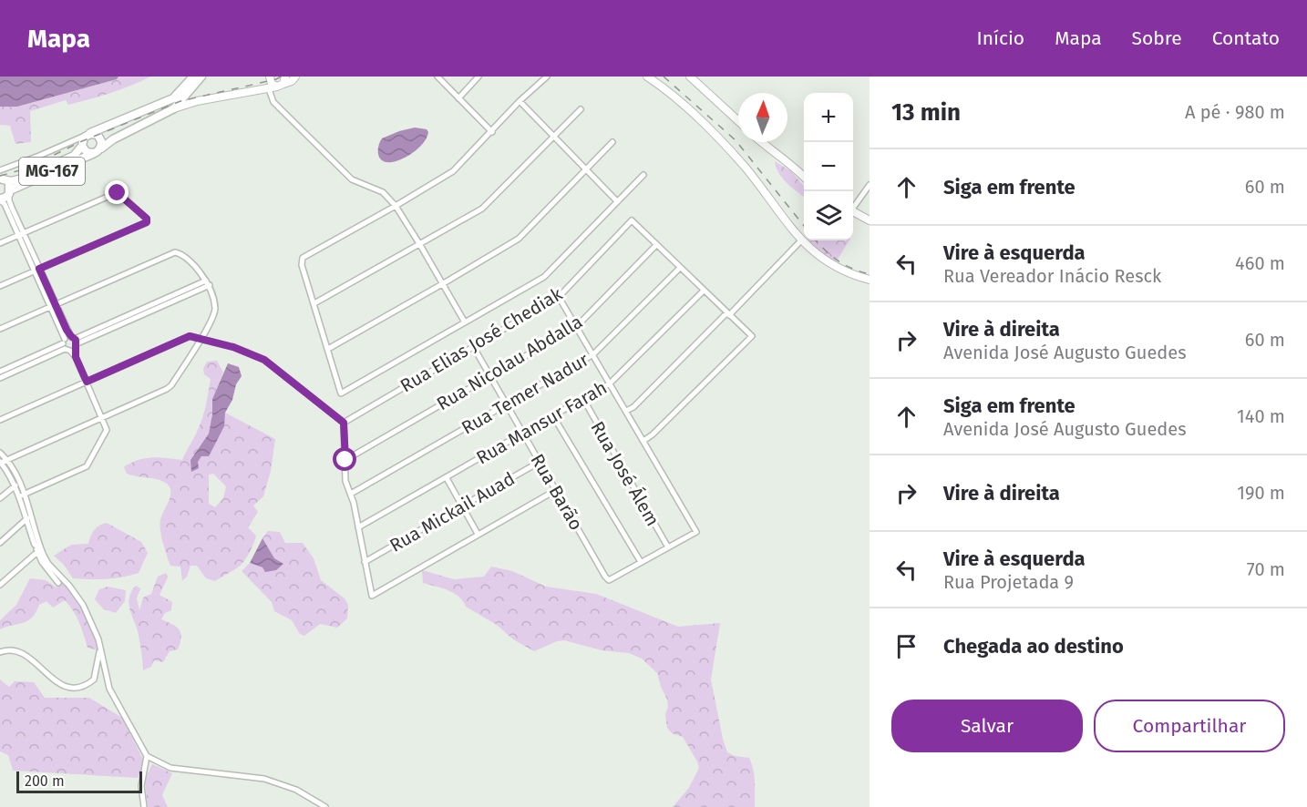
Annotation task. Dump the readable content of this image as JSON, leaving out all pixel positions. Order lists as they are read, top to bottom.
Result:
{
  "streets": {
    "main road": ["MG-167"],
    "street": [
      "Rua Elias José Chediak",
      "Rua Nicolau Abdalla",
      "Rua Temer Nadur",
      "Rua Mansur Farah",
      "Rua José Álem",
      "Rua Barão",
      "Rua Mickail Auad"
    ]
  },
  "crossings": [
    ["Rua Elias José Chediak", "Rua Nicolau Abdalla"],
    ["Rua Elias José Chediak", "Rua Barão"],
    ["Rua Nicolau Abdalla", "Rua Barão"],
    ["Rua Temer Nadur", "Rua Barão"],
    ["Rua Mansur Farah", "Rua José Álem"],
    ["Rua Mansur Farah", "Rua Barão"],
    ["Rua Barão", "Rua Mickail Auad"]
  ],
  "scale_bar": "200 m",
  "north": "top",
  "page": {
    "header": "Mapa",
    "nav": [
      "Início",
      "Mapa",
      "Sobre",
      "Contato"
    ],
    "heading": ["13 min", "A pé · 980 m"],
    "map_buttons": ["+", "−"],
    "list": [
      ["Siga em frente", "60 m"],
      ["Vire à esquerda", "Rua Vereador Inácio Resck", "460 m"],
      ["Vire à direita", "Avenida José Augusto Guedes", "60 m"],
      ["Siga em frente", "Avenida José Augusto Guedes", "140 m"],
      ["Vire à direita", "190 m"],
      ["Vire à esquerda", "Rua Projetada 9", "70 m"],
      "Chegada ao destino"
    ],
    "buttons": ["Salvar", "Compartilhar"],
    "scale": "200 m"
  }
}
